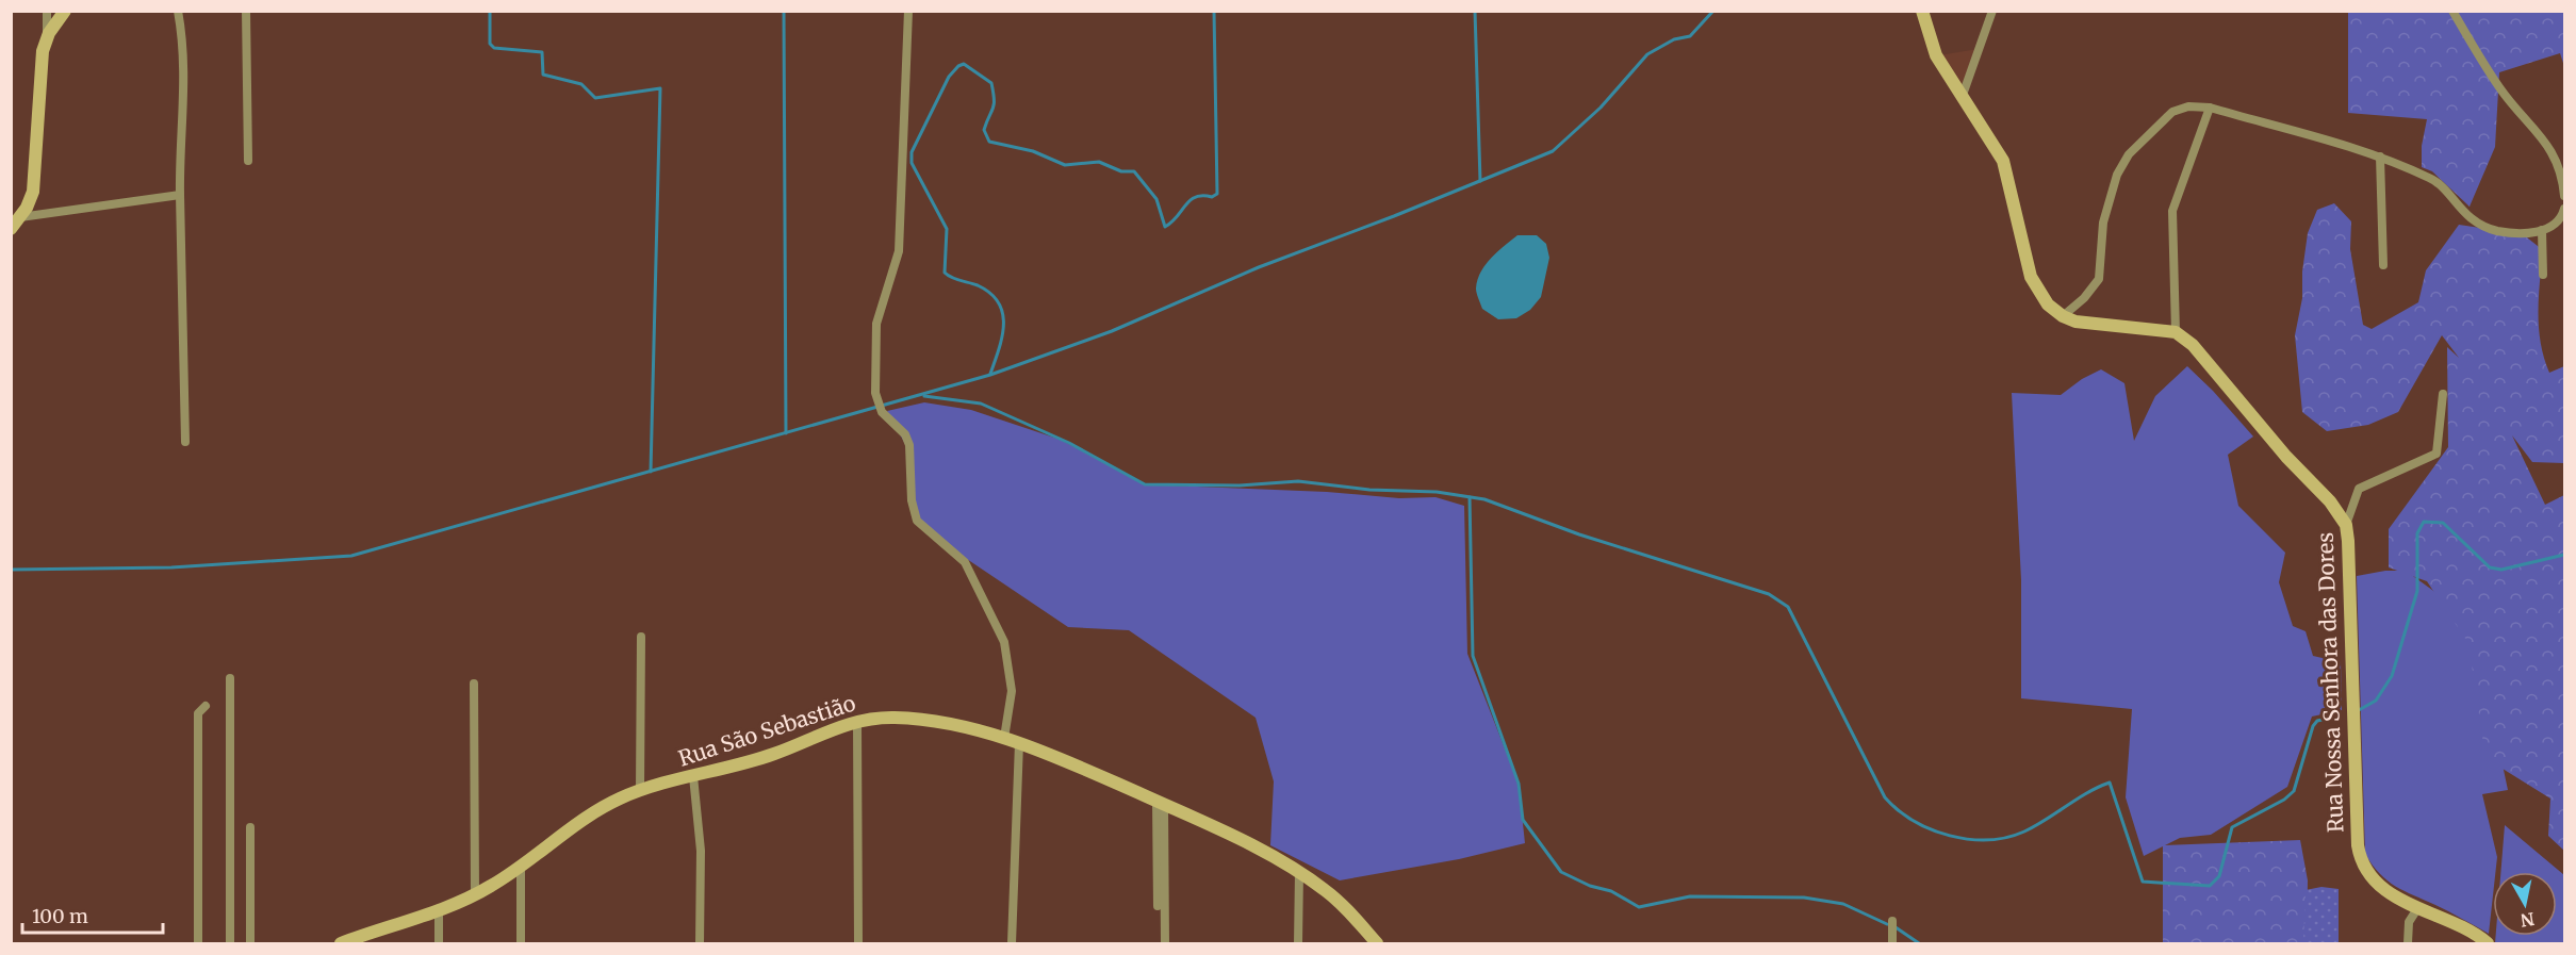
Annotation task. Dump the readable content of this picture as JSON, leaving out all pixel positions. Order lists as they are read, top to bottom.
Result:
{
  "streets": {
    "street": ["Rua Nossa Senhora das Dores", "Rua São Sebastião"]
  },
  "scale_bar": "100 m",
  "north": "bottom"
}
